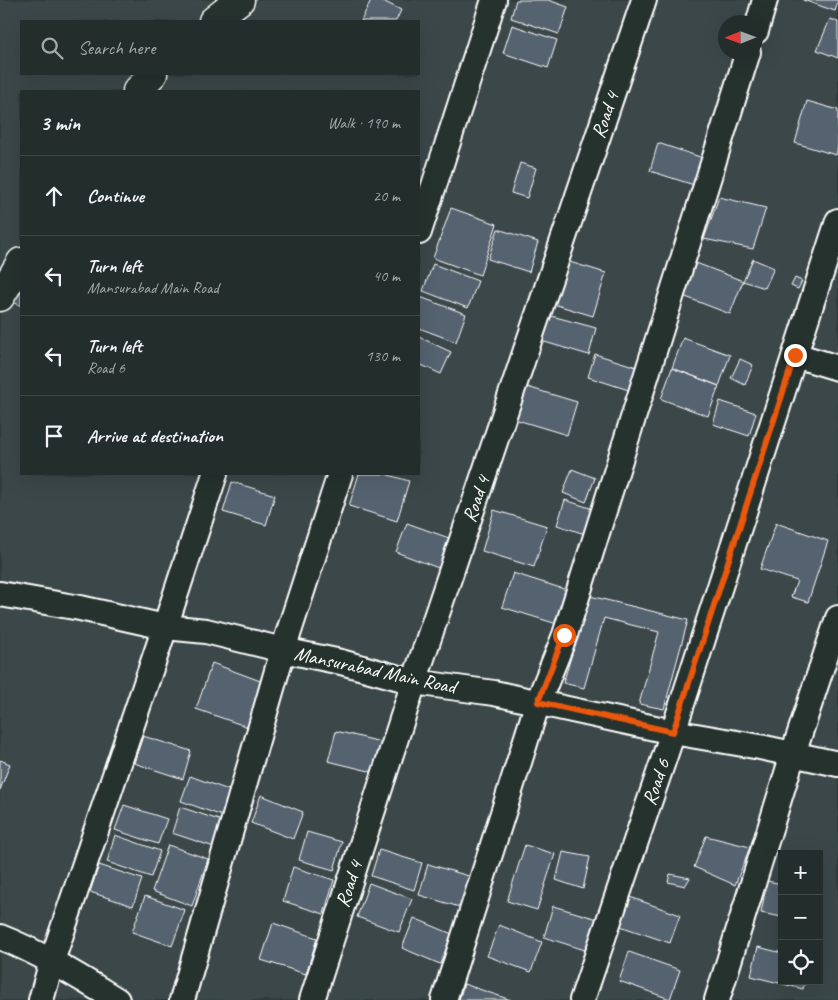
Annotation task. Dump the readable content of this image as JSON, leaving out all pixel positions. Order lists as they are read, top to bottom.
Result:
{
  "streets": {
    "street": ["Road 4", "Mansurabad Main Road", "Road 6"]
  },
  "crossings": [
    ["Road 4", "Mansurabad Main Road"],
    ["Mansurabad Main Road", "Road 6"]
  ],
  "north": "left",
  "page": {
    "search": "Search here",
    "heading": ["3 min", "Walk · 190 m"],
    "list": [
      ["Continue", "20 m"],
      ["Turn left", "Mansurabad Main Road", "40 m"],
      ["Turn left", "Road 6", "130 m"],
      "Arrive at destination"
    ],
    "map_buttons": ["+", "−"]
  }
}
